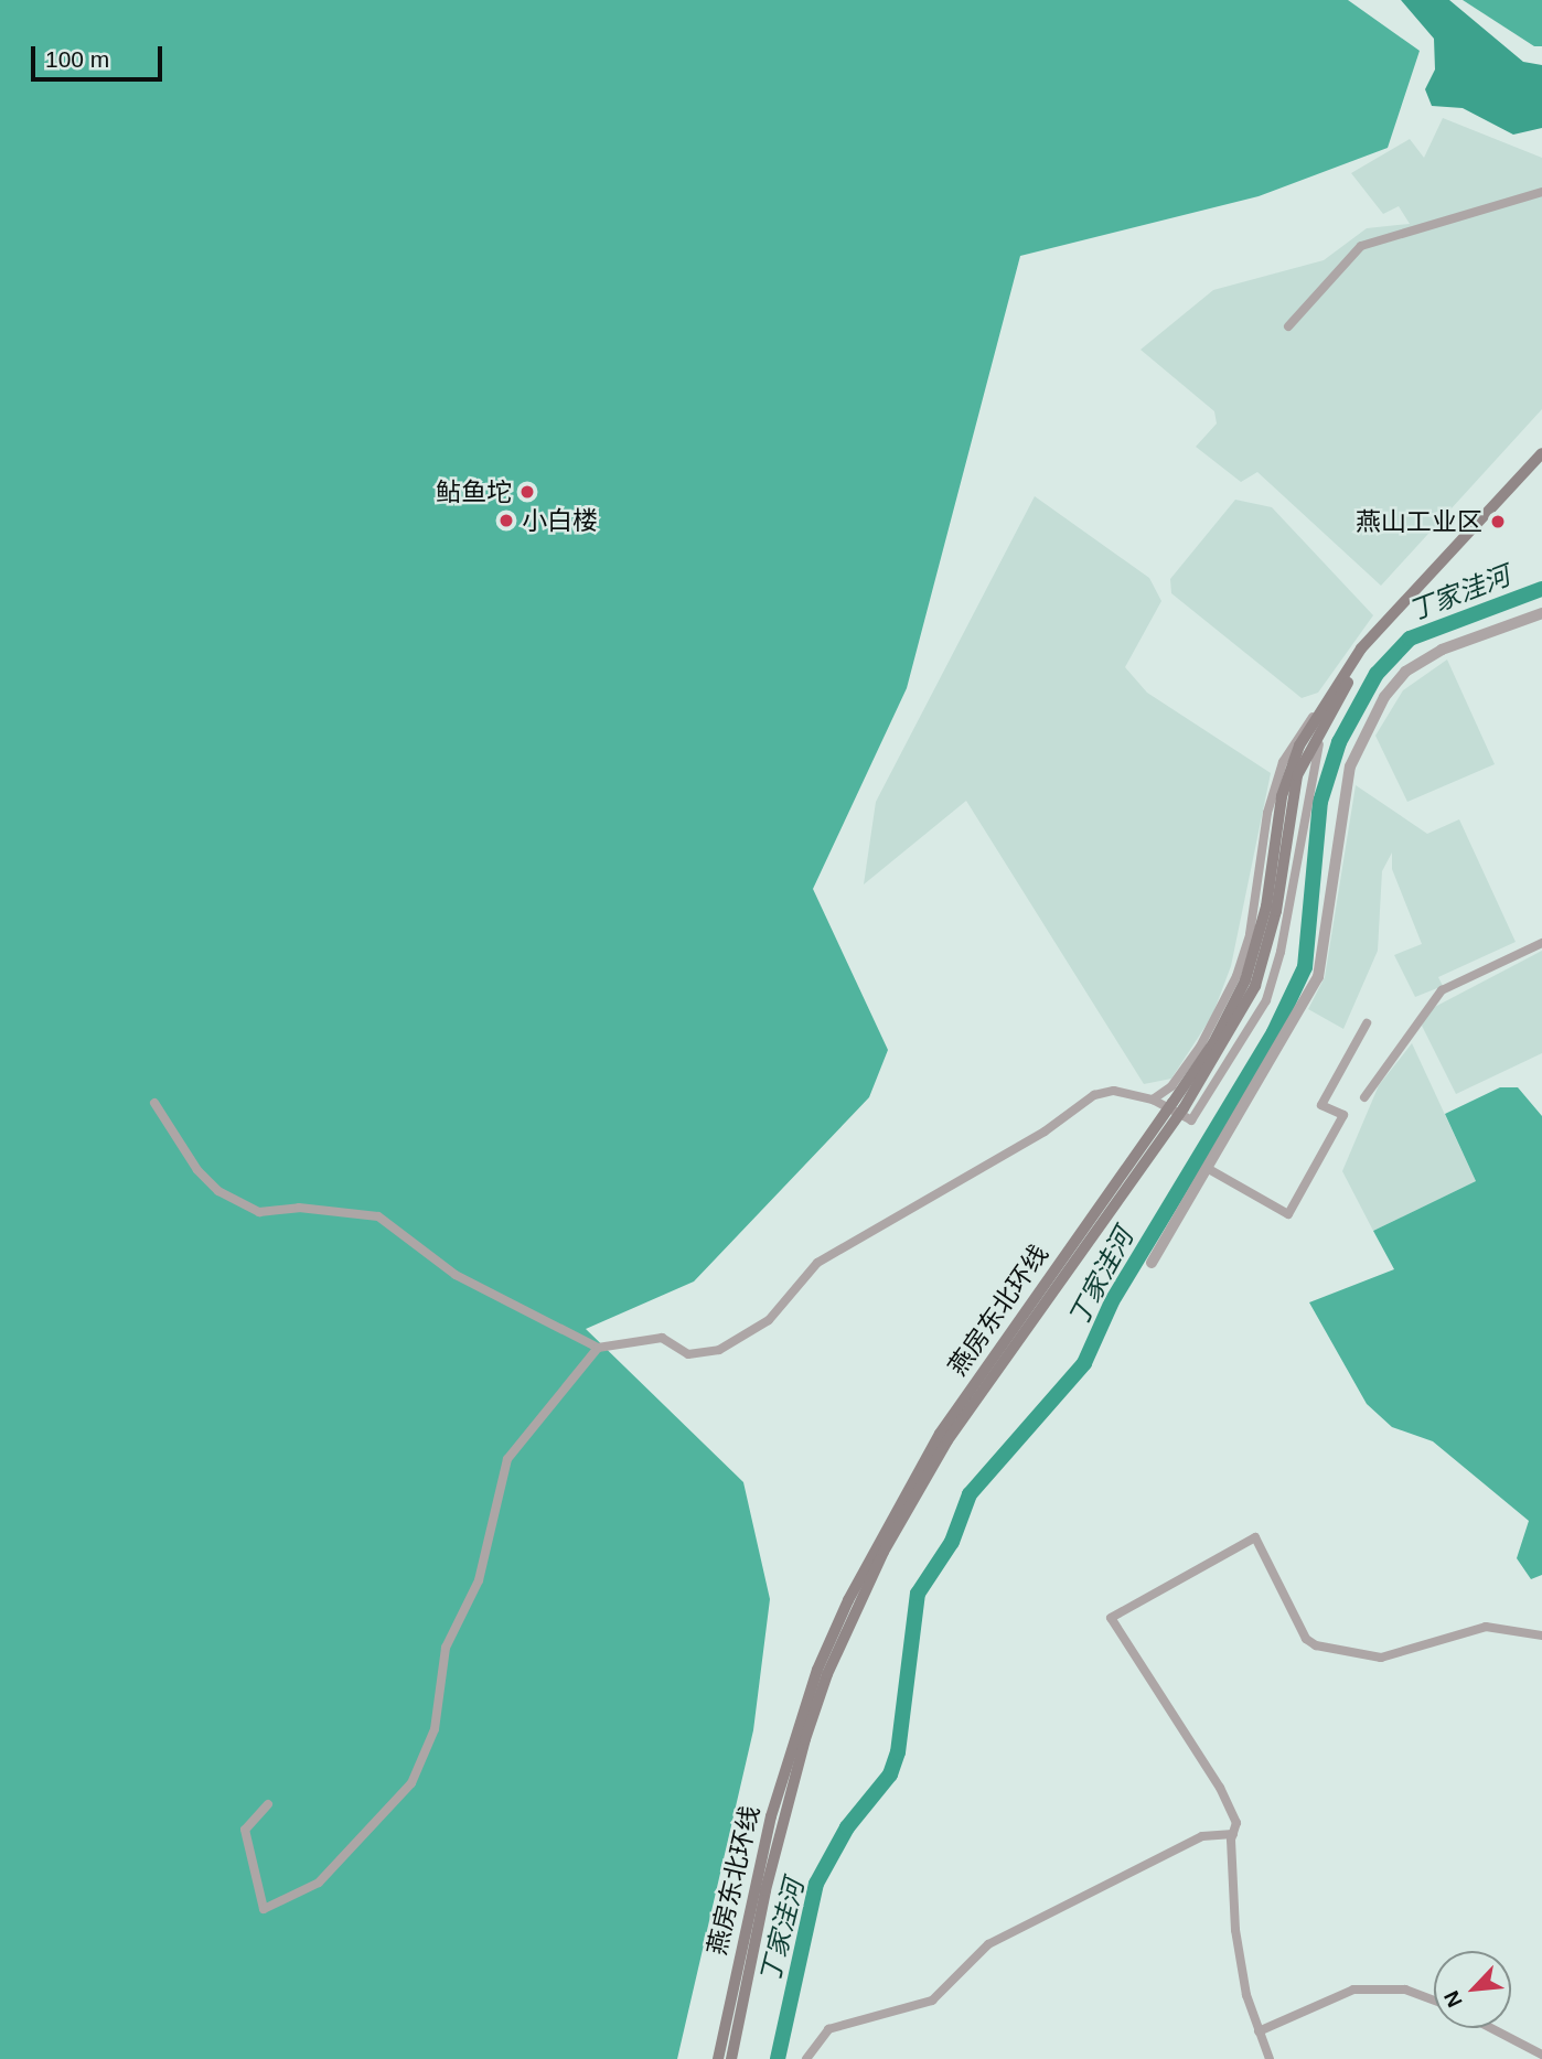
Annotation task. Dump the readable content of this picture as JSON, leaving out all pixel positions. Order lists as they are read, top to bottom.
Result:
{
  "streets": {
    "main road": ["燕房东北环线"]
  },
  "water": ["丁家洼河"],
  "places": ["鲇鱼坨", "小白楼", "燕山工业区"],
  "scale_bar": "100 m",
  "north": "bottom left"
}
